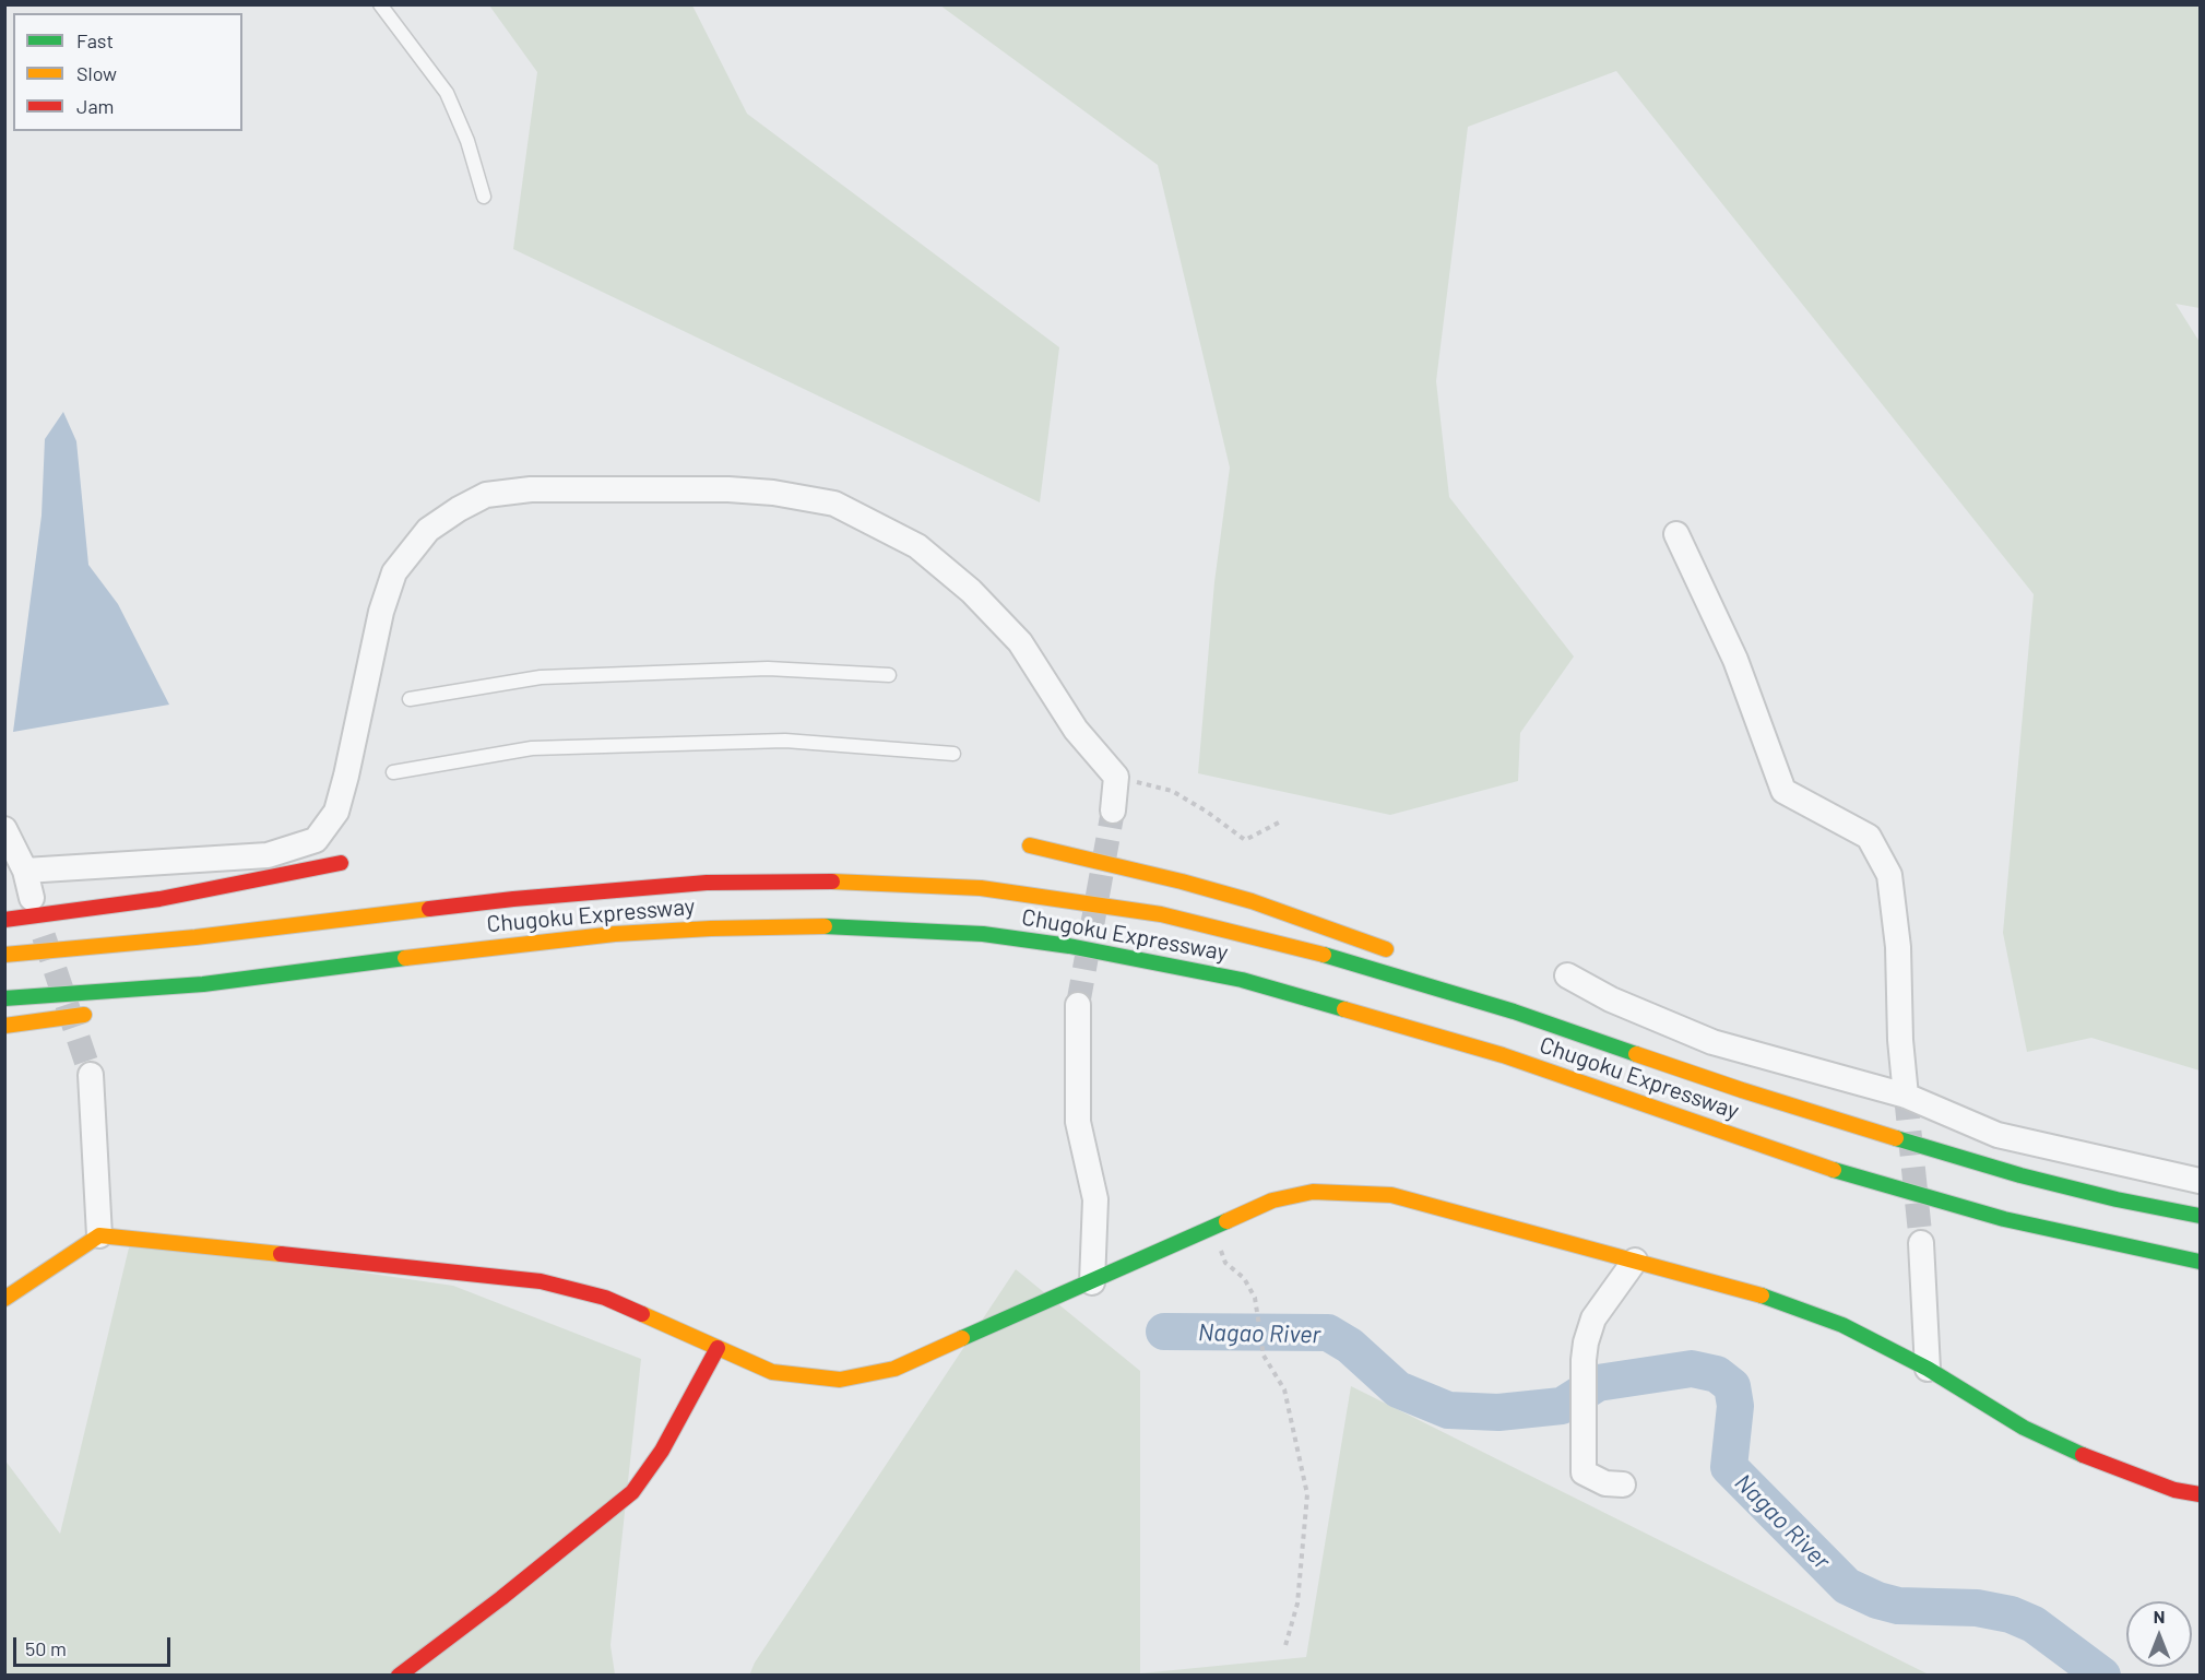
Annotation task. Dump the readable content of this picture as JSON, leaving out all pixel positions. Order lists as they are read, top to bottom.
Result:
{
  "streets": {
    "main road": ["Chugoku Expressway"]
  },
  "water": ["Nagao River"],
  "legend": ["Fast", "Slow", "Jam"],
  "scale_bar": "50 m",
  "north": "top"
}
